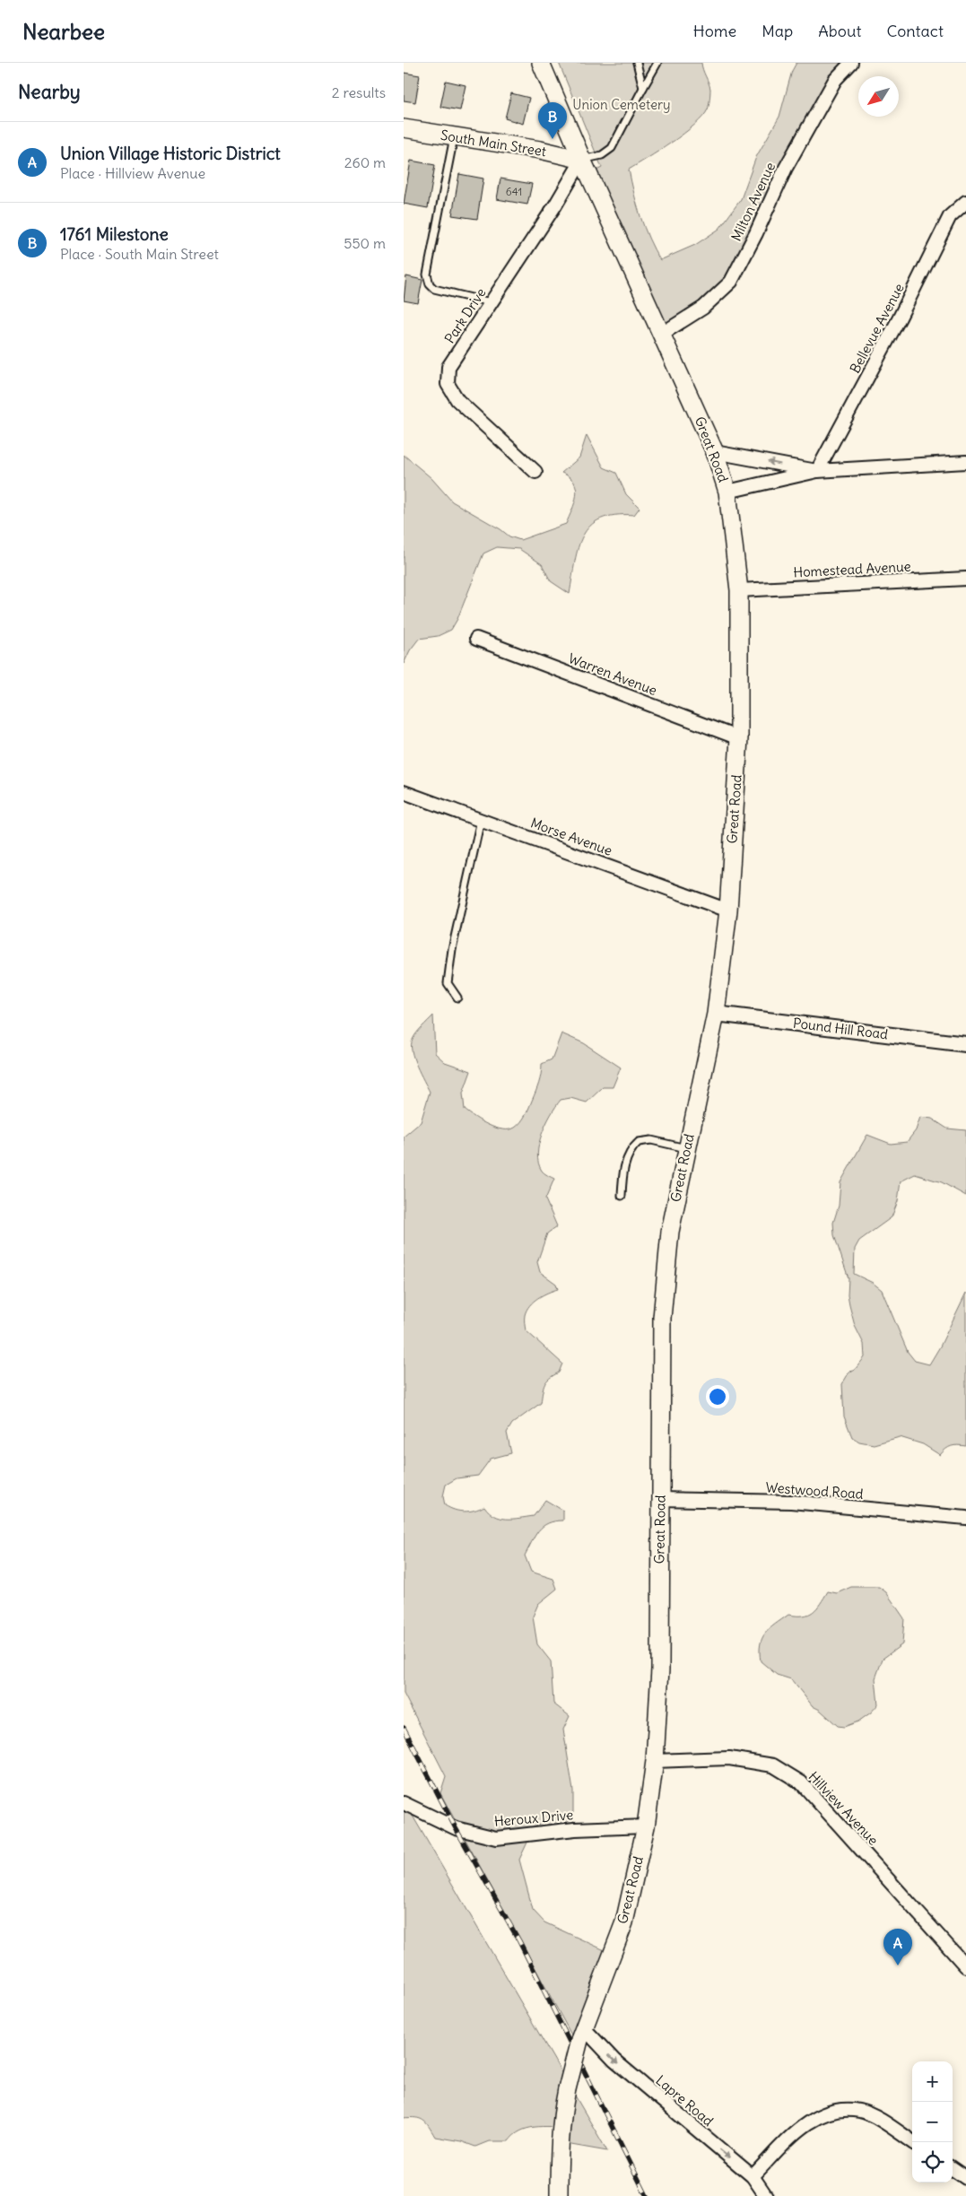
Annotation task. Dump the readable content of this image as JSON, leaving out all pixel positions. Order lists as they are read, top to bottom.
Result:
{
  "streets": {
    "main road": ["South Main Street", "Great Road"],
    "street": [
      "Milton Avenue",
      "Park Drive",
      "Bellevue Avenue",
      "Homestead Avenue",
      "Warren Avenue",
      "Morse Avenue",
      "Pound Hill Road",
      "Westwood Road",
      "Hillview Avenue",
      "Heroux Drive",
      "Lapre Road"
    ]
  },
  "crossings": [
    ["South Main Street", "Park Drive"],
    ["South Main Street", "Great Road"],
    ["Milton Avenue", "Great Road"],
    ["Park Drive", "Great Road"],
    ["Great Road", "Homestead Avenue"],
    ["Great Road", "Warren Avenue"],
    ["Great Road", "Morse Avenue"],
    ["Great Road", "Pound Hill Road"],
    ["Great Road", "Westwood Road"],
    ["Great Road", "Hillview Avenue"],
    ["Great Road", "Heroux Drive"],
    ["Great Road", "Lapre Road"]
  ],
  "one_way": ["Lapre Road"],
  "parks": ["Union Cemetery"],
  "house_numbers": ["641"],
  "north": "bottom left",
  "page": {
    "header": "Nearbee",
    "nav": [
      "Home",
      "Map",
      "About",
      "Contact"
    ],
    "heading": ["Nearby", "2 results"],
    "pins": ["B", "A"],
    "list": [
      {
        "mark": "A",
        "name": "Union Village Historic District",
        "note": "Place · Hillview Avenue",
        "value": "260 m"
      },
      {
        "mark": "B",
        "name": "1761 Milestone",
        "note": "Place · South Main Street",
        "value": "550 m"
      }
    ],
    "map_buttons": ["+", "−"]
  }
}
